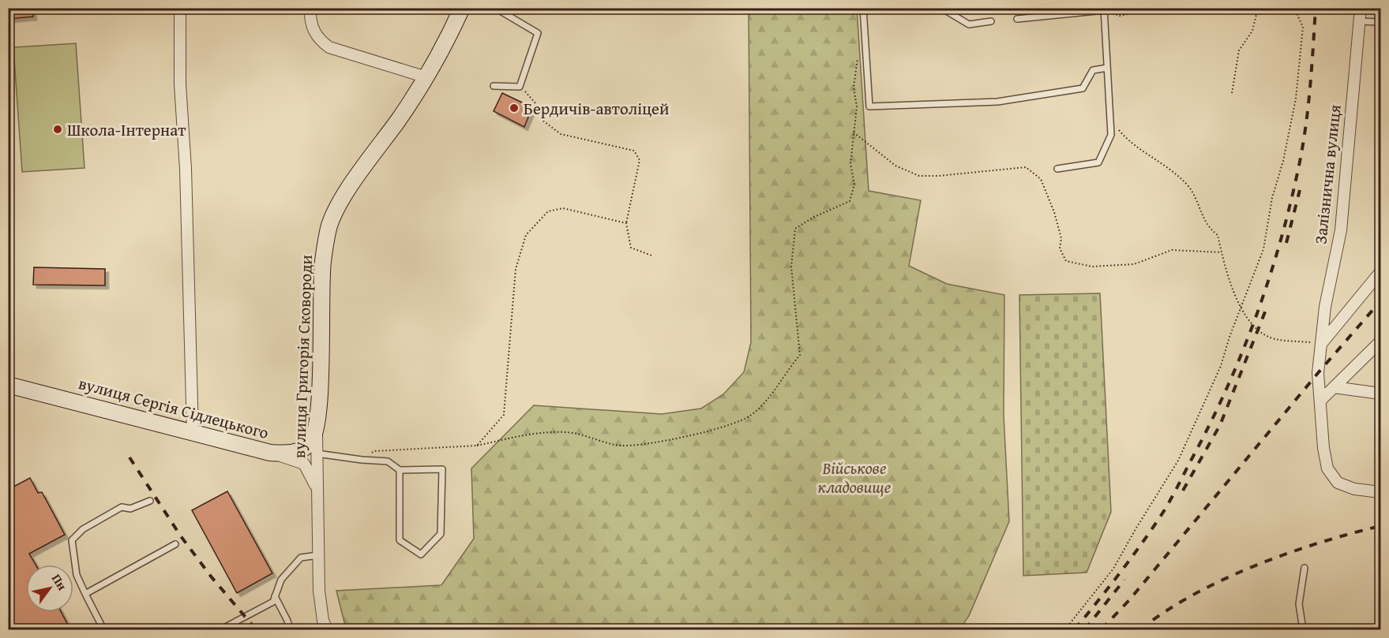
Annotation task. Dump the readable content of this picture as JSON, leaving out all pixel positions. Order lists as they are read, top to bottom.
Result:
{
  "streets": {
    "main road": ["вулиця Григорія Сковороди", "вулиця Сергія Сідлецького"],
    "street": ["Залізнична вулиця"]
  },
  "crossings": [
    ["вулиця Григорія Сковороди", "вулиця Сергія Сідлецького"]
  ],
  "parks": ["Військове кладовище"],
  "places": ["Бердичів-автоліцей", "Школа-Інтернат"],
  "north": "top right"
}
